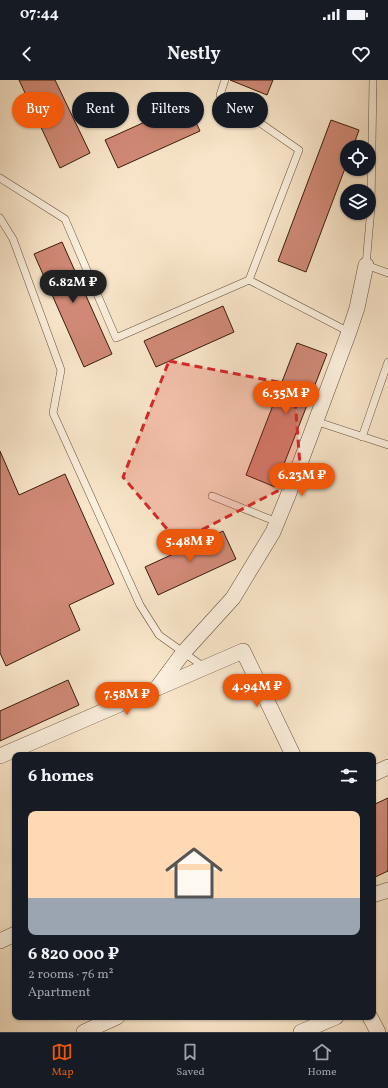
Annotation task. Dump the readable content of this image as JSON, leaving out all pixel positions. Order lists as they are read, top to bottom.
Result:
{
  "page": {
    "status": "07:44",
    "header": "Nestly",
    "chip": [
      "Buy",
      "Rent",
      "Filters",
      "New"
    ],
    "price": [
      "6.82M ₽",
      "6.35M ₽",
      "6.23M ₽",
      "5.48M ₽",
      "4.94M ₽",
      "7.58M ₽"
    ],
    "heading": "6 homes",
    "list": [
      {
        "name": "6 820 000 ₽",
        "note": "2 rooms · 76 m² · Apartment"
      }
    ],
    "tabs": ["Map", "Saved", "Home"]
  }
}
